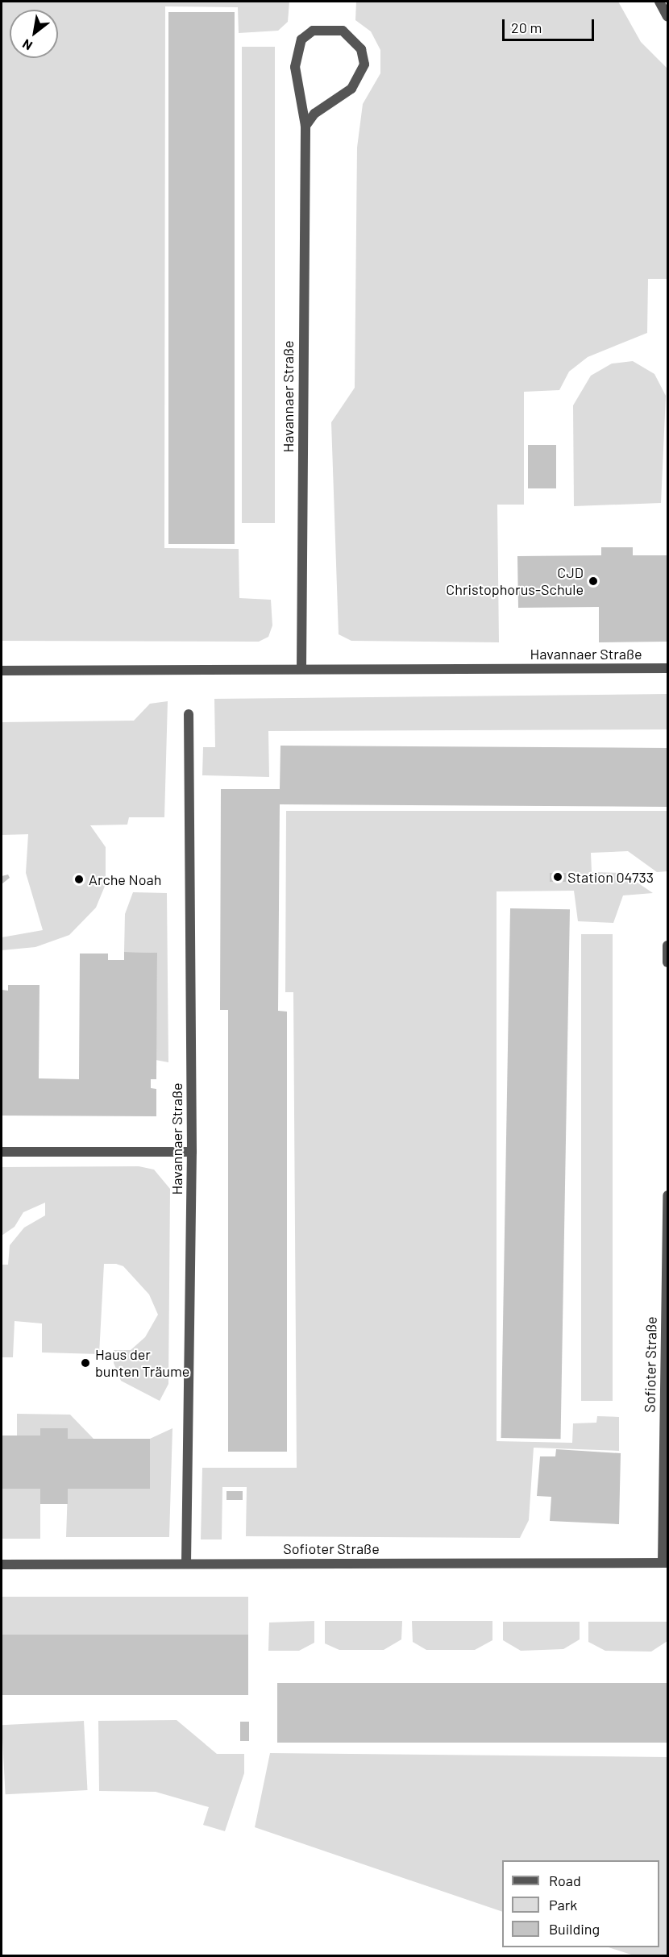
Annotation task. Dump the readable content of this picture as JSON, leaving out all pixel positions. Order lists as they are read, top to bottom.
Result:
{
  "streets": {
    "street": ["Havannaer Straße", "Sofioter Straße"]
  },
  "crossings": [
    ["Havannaer Straße", "Sofioter Straße"]
  ],
  "places": [
    "CJD Christophorus-Schule",
    "Station 04733",
    "Arche Noah",
    "Haus der bunten Träume"
  ],
  "legend": ["Road", "Park", "Building"],
  "scale_bar": "20 m",
  "north": "bottom left"
}
